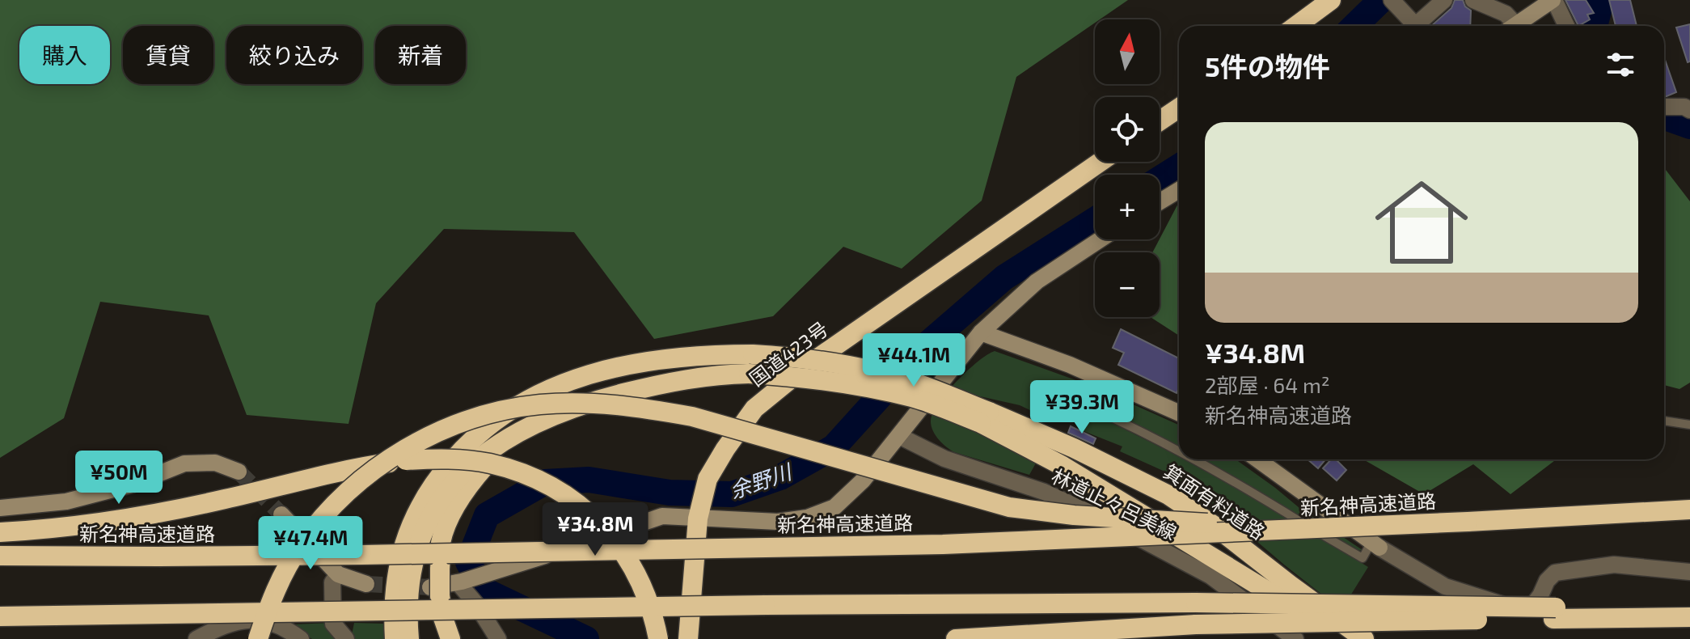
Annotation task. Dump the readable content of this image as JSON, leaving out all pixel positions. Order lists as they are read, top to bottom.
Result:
{
  "streets": {
    "highway": ["国道423号", "箕面有料道路", "新名神高速道路"],
    "street": ["林道止々呂美線"]
  },
  "water": ["余野川"],
  "north": "top",
  "page": {
    "map_buttons": ["+", "−"],
    "chip": [
      "購入",
      "賃貸",
      "絞り込み",
      "新着"
    ],
    "heading": "5件の物件",
    "list": [
      {
        "name": "¥34.8M",
        "note": "2部屋 · 64 m² · 新名神高速道路"
      }
    ],
    "price": [
      "¥44.1M",
      "¥39.3M",
      "¥50M",
      "¥34.8M",
      "¥47.4M"
    ]
  }
}
